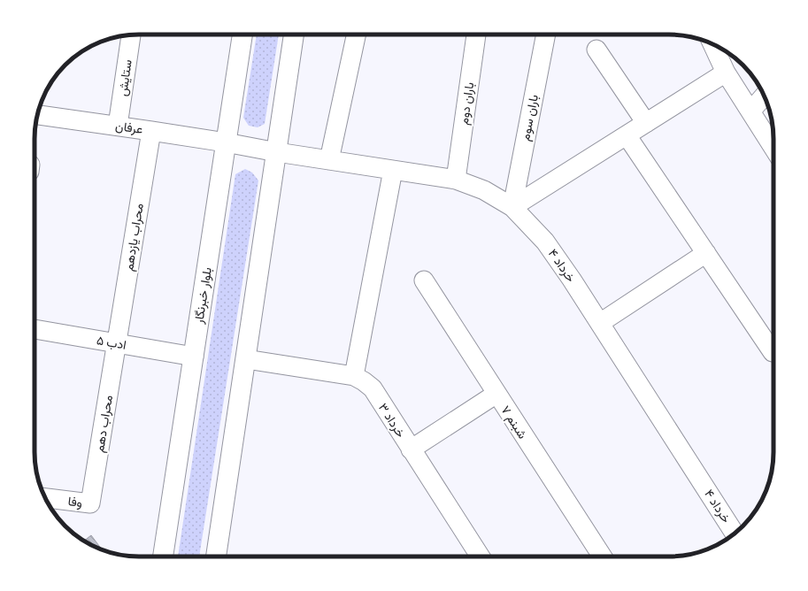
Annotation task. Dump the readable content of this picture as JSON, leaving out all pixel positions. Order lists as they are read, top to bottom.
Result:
{
  "streets": {
    "main road": ["بلوار خبرنگار"],
    "street": [
      "ستایش",
      "باران دوم",
      "باران سوم",
      "عرفان",
      "محراب یازدهم",
      "خرداد ۴",
      "ادب ۵",
      "خرداد ۳",
      "شبنم ۷",
      "محراب دهم",
      "وفا"
    ]
  },
  "crossings": [
    ["ستایش", "عرفان"],
    ["باران دوم", "خرداد ۴"],
    ["باران سوم", "خرداد ۴"],
    ["عرفان", "محراب یازدهم"],
    ["عرفان", "خرداد ۴"],
    ["عرفان", "بلوار خبرنگار"],
    ["محراب یازدهم", "ادب ۵"],
    ["محراب یازدهم", "محراب دهم"],
    ["بلوار خبرنگار", "ادب ۵"],
    ["ادب ۵", "محراب دهم"],
    ["محراب دهم", "وفا"]
  ]
}
